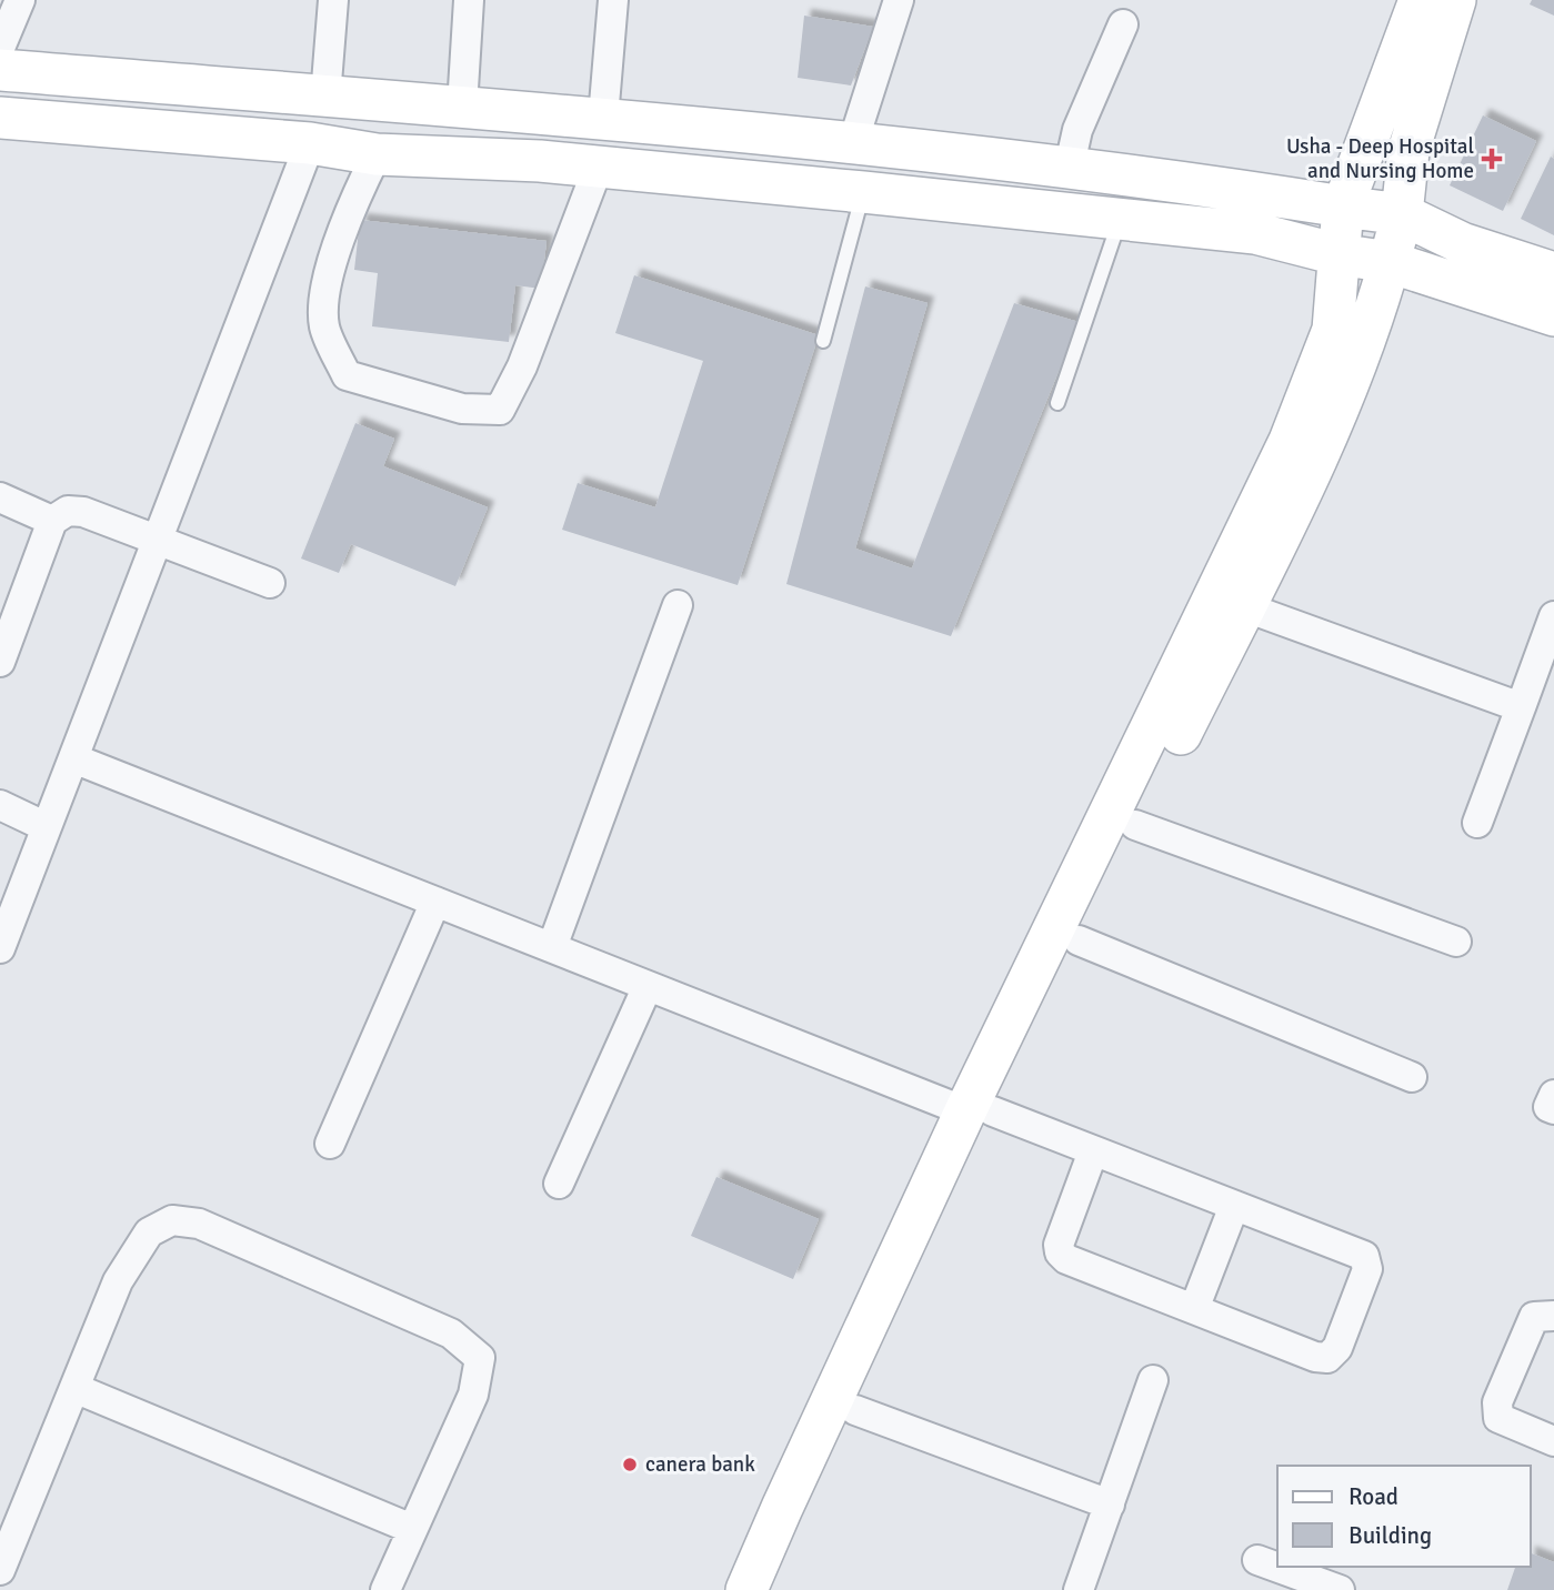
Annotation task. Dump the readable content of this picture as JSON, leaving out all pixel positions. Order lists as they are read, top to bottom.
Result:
{
  "places": {
    "health": ["Usha - Deep Hospital and Nursing Home"],
    "other": ["canera bank"]
  },
  "legend": ["Road", "Building"]
}
